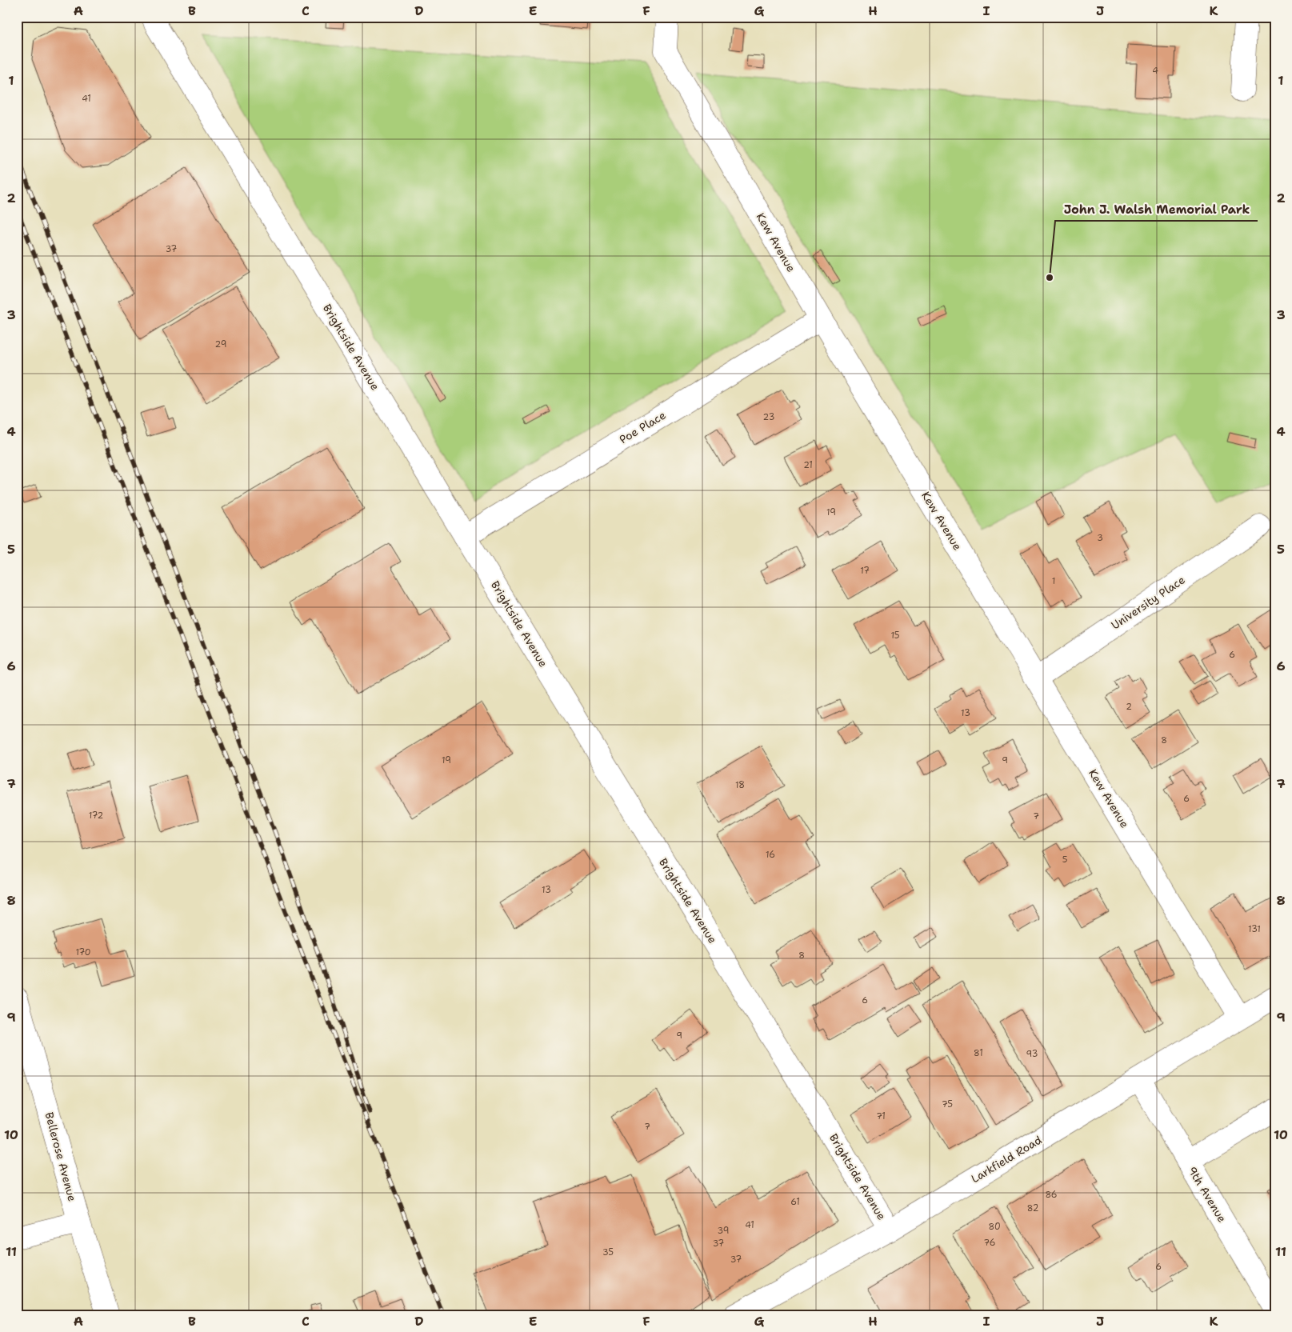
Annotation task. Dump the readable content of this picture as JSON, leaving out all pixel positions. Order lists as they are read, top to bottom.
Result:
{
  "streets": {
    "street": [
      "Kew Avenue",
      "Brightside Avenue",
      "Poe Place",
      "University Place",
      "Bellerose Avenue",
      "Larkfield Road",
      "9th Avenue"
    ]
  },
  "crossings": [
    ["Kew Avenue", "Poe Place"],
    ["Kew Avenue", "University Place"],
    ["Kew Avenue", "Larkfield Road"],
    ["Brightside Avenue", "Poe Place"],
    ["Brightside Avenue", "Larkfield Road"],
    ["Larkfield Road", "9th Avenue"]
  ],
  "places": ["John J. Walsh Memorial Park"],
  "house_numbers": [
    "4",
    "41",
    "37",
    "29",
    "23",
    "21",
    "19",
    "3",
    "17",
    "1",
    "15",
    "6",
    "2",
    "13",
    "8",
    "19",
    "9",
    "18",
    "6",
    "172",
    "7",
    "16",
    "5",
    "13",
    "131",
    "170",
    "8",
    "6",
    "9",
    "81",
    "93",
    "75",
    "71",
    "7",
    "86",
    "61",
    "82",
    "41",
    "80",
    "39",
    "76",
    "37",
    "35",
    "37",
    "6"
  ],
  "grid": {
    "columns": [
      "A",
      "B",
      "C",
      "D",
      "E",
      "F",
      "G",
      "H",
      "I",
      "J",
      "K"
    ],
    "rows": [
      "1",
      "2",
      "3",
      "4",
      "5",
      "6",
      "7",
      "8",
      "9",
      "10",
      "11"
    ]
  }
}
